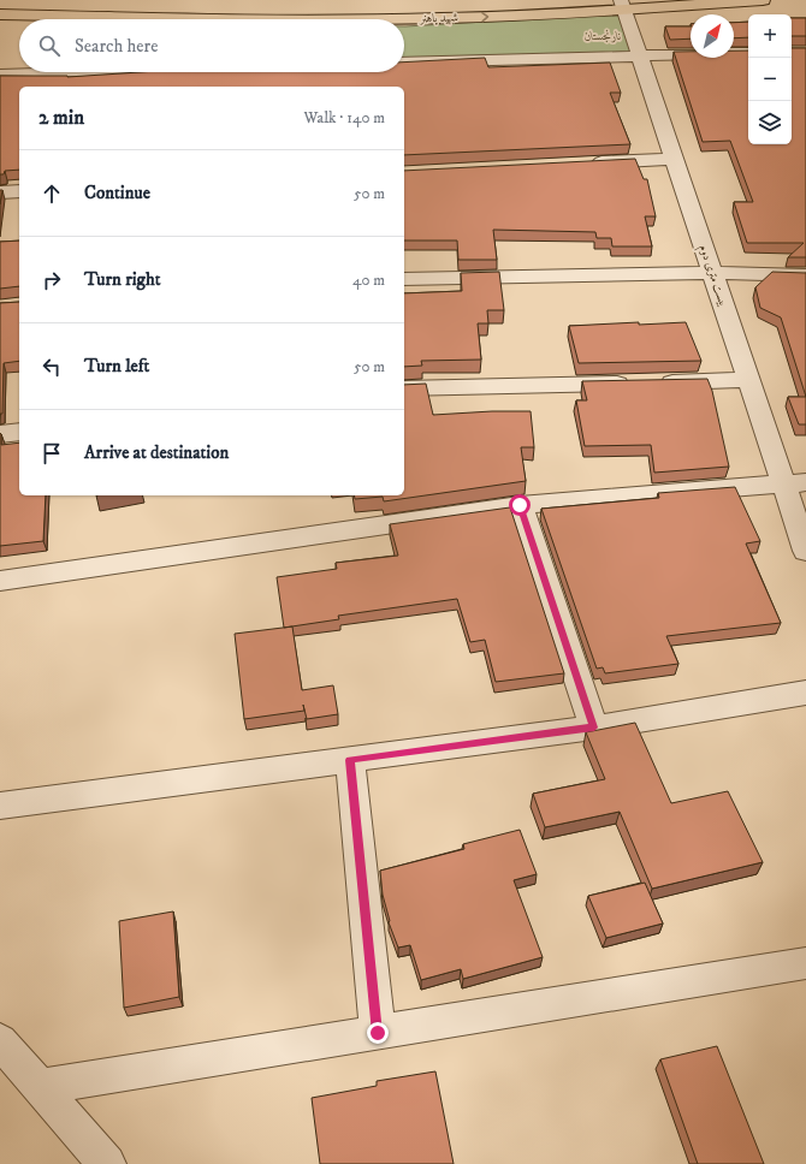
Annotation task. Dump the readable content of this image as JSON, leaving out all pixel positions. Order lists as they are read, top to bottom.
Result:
{
  "streets": {
    "main road": ["شهید باهنر"],
    "street": ["بیست متری دوم"]
  },
  "crossings": [
    ["شهید باهنر", "بیست متری دوم"]
  ],
  "parks": ["نارنجستان"],
  "north": "top right",
  "page": {
    "map_buttons": ["+", "−"],
    "search": "Search here",
    "heading": ["2 min", "Walk · 140 m"],
    "list": [
      ["Continue", "50 m"],
      ["Turn right", "40 m"],
      ["Turn left", "50 m"],
      "Arrive at destination"
    ]
  }
}
